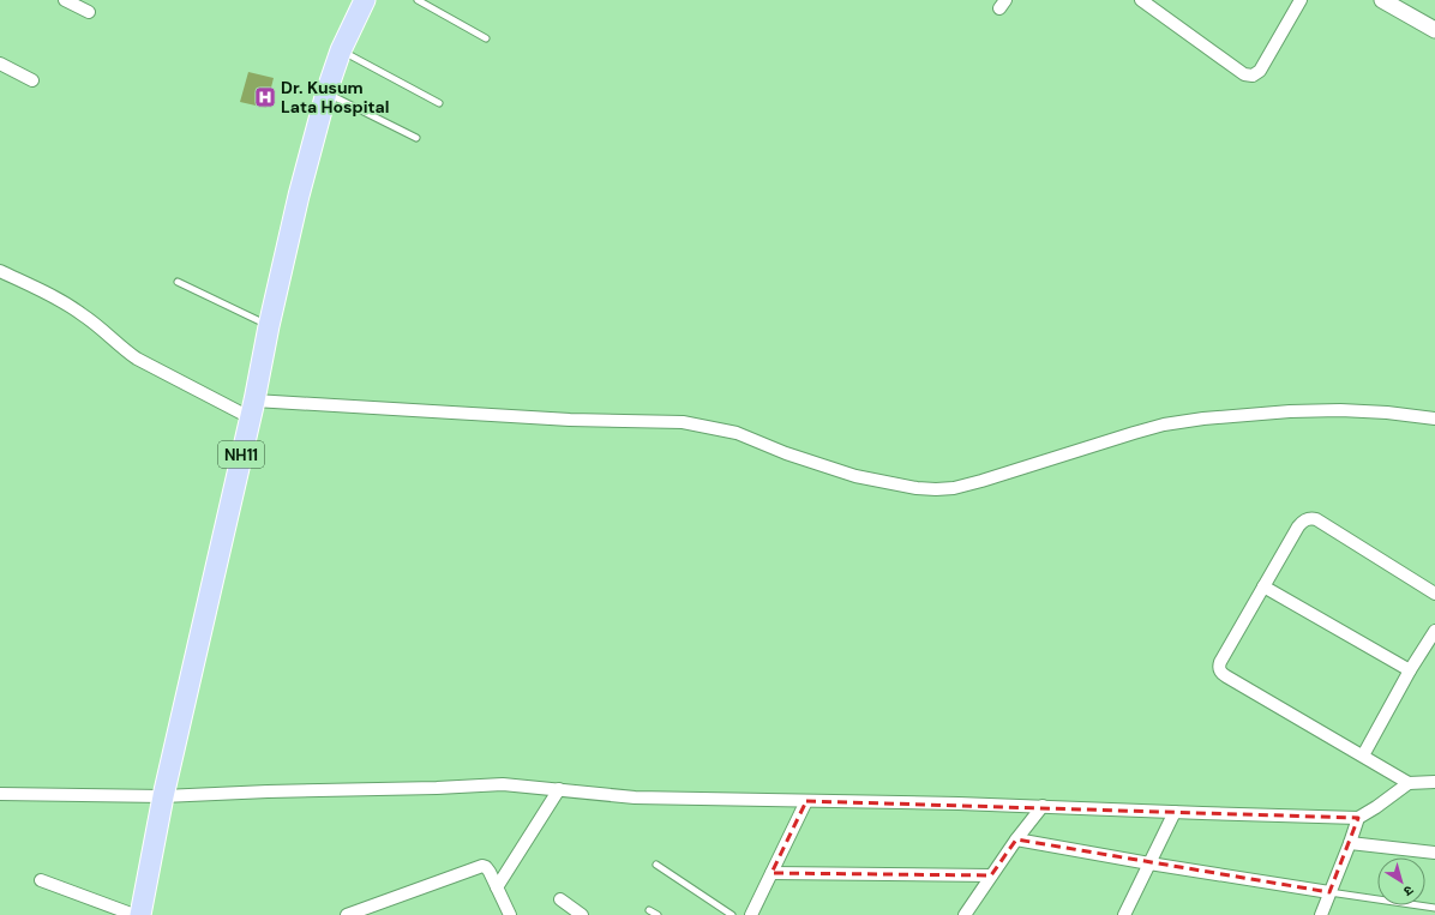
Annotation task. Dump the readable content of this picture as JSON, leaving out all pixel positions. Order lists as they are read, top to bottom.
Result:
{
  "streets": {
    "highway": ["NH11"]
  },
  "places": {
    "hospital": ["Dr. Kusum Lata Hospital"]
  },
  "north": "bottom right"
}
